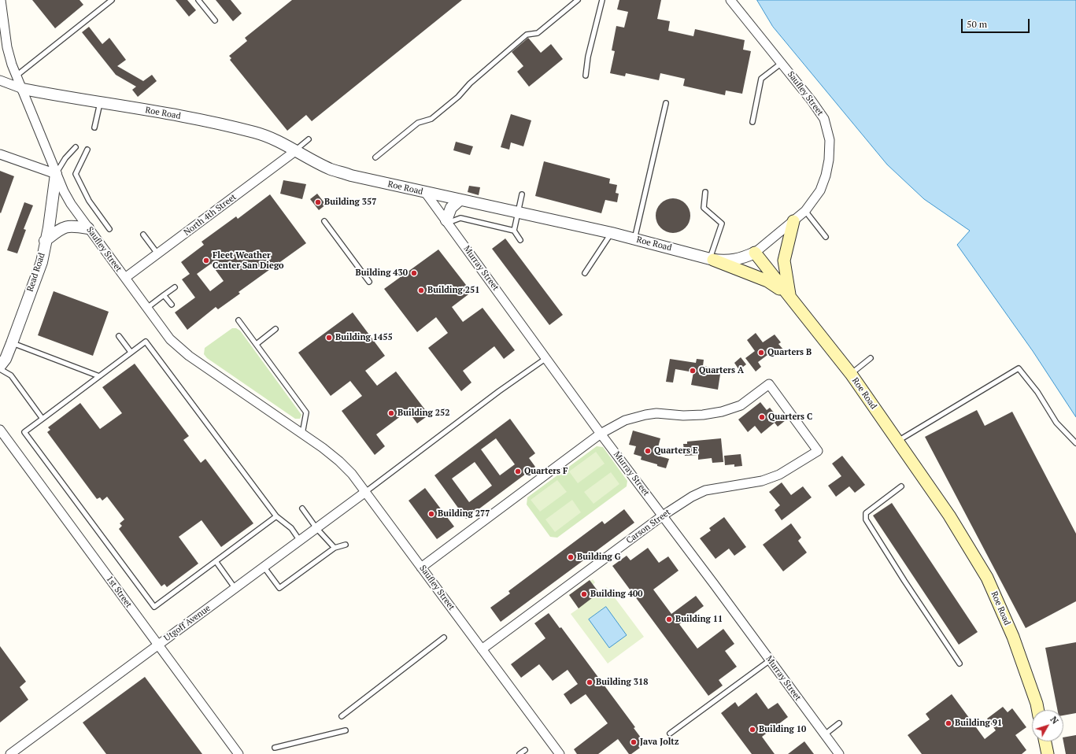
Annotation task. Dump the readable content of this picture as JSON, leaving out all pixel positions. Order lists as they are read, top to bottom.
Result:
{
  "streets": {
    "main road": ["Roe Road"],
    "street": [
      "Saufley Street",
      "North 4th Street",
      "Murray Street",
      "Read Road",
      "Carson Street",
      "1st Street",
      "Utgoff Avenue"
    ]
  },
  "crossings": [
    ["Saufley Street", "Roe Road"],
    ["Saufley Street", "North 4th Street"],
    ["Saufley Street", "Read Road"],
    ["Saufley Street", "Carson Street"],
    ["Saufley Street", "Utgoff Avenue"],
    ["Roe Road", "North 4th Street"],
    ["Roe Road", "Murray Street"],
    ["Murray Street", "Carson Street"],
    ["1st Street", "Utgoff Avenue"]
  ],
  "places": [
    "Building 357",
    "Fleet Weather Center San Diego",
    "Building 430",
    "Building 251",
    "Building 1455",
    "Quarters B",
    "Quarters A",
    "Building 252",
    "Quarters C",
    "Quarters E",
    "Quarters F",
    "Building 277",
    "Building G",
    "Building 400",
    "Building 11",
    "Building 318",
    "Building 91",
    "Building 10",
    "Java Joltz"
  ],
  "scale_bar": "50 m",
  "north": "top right"
}
